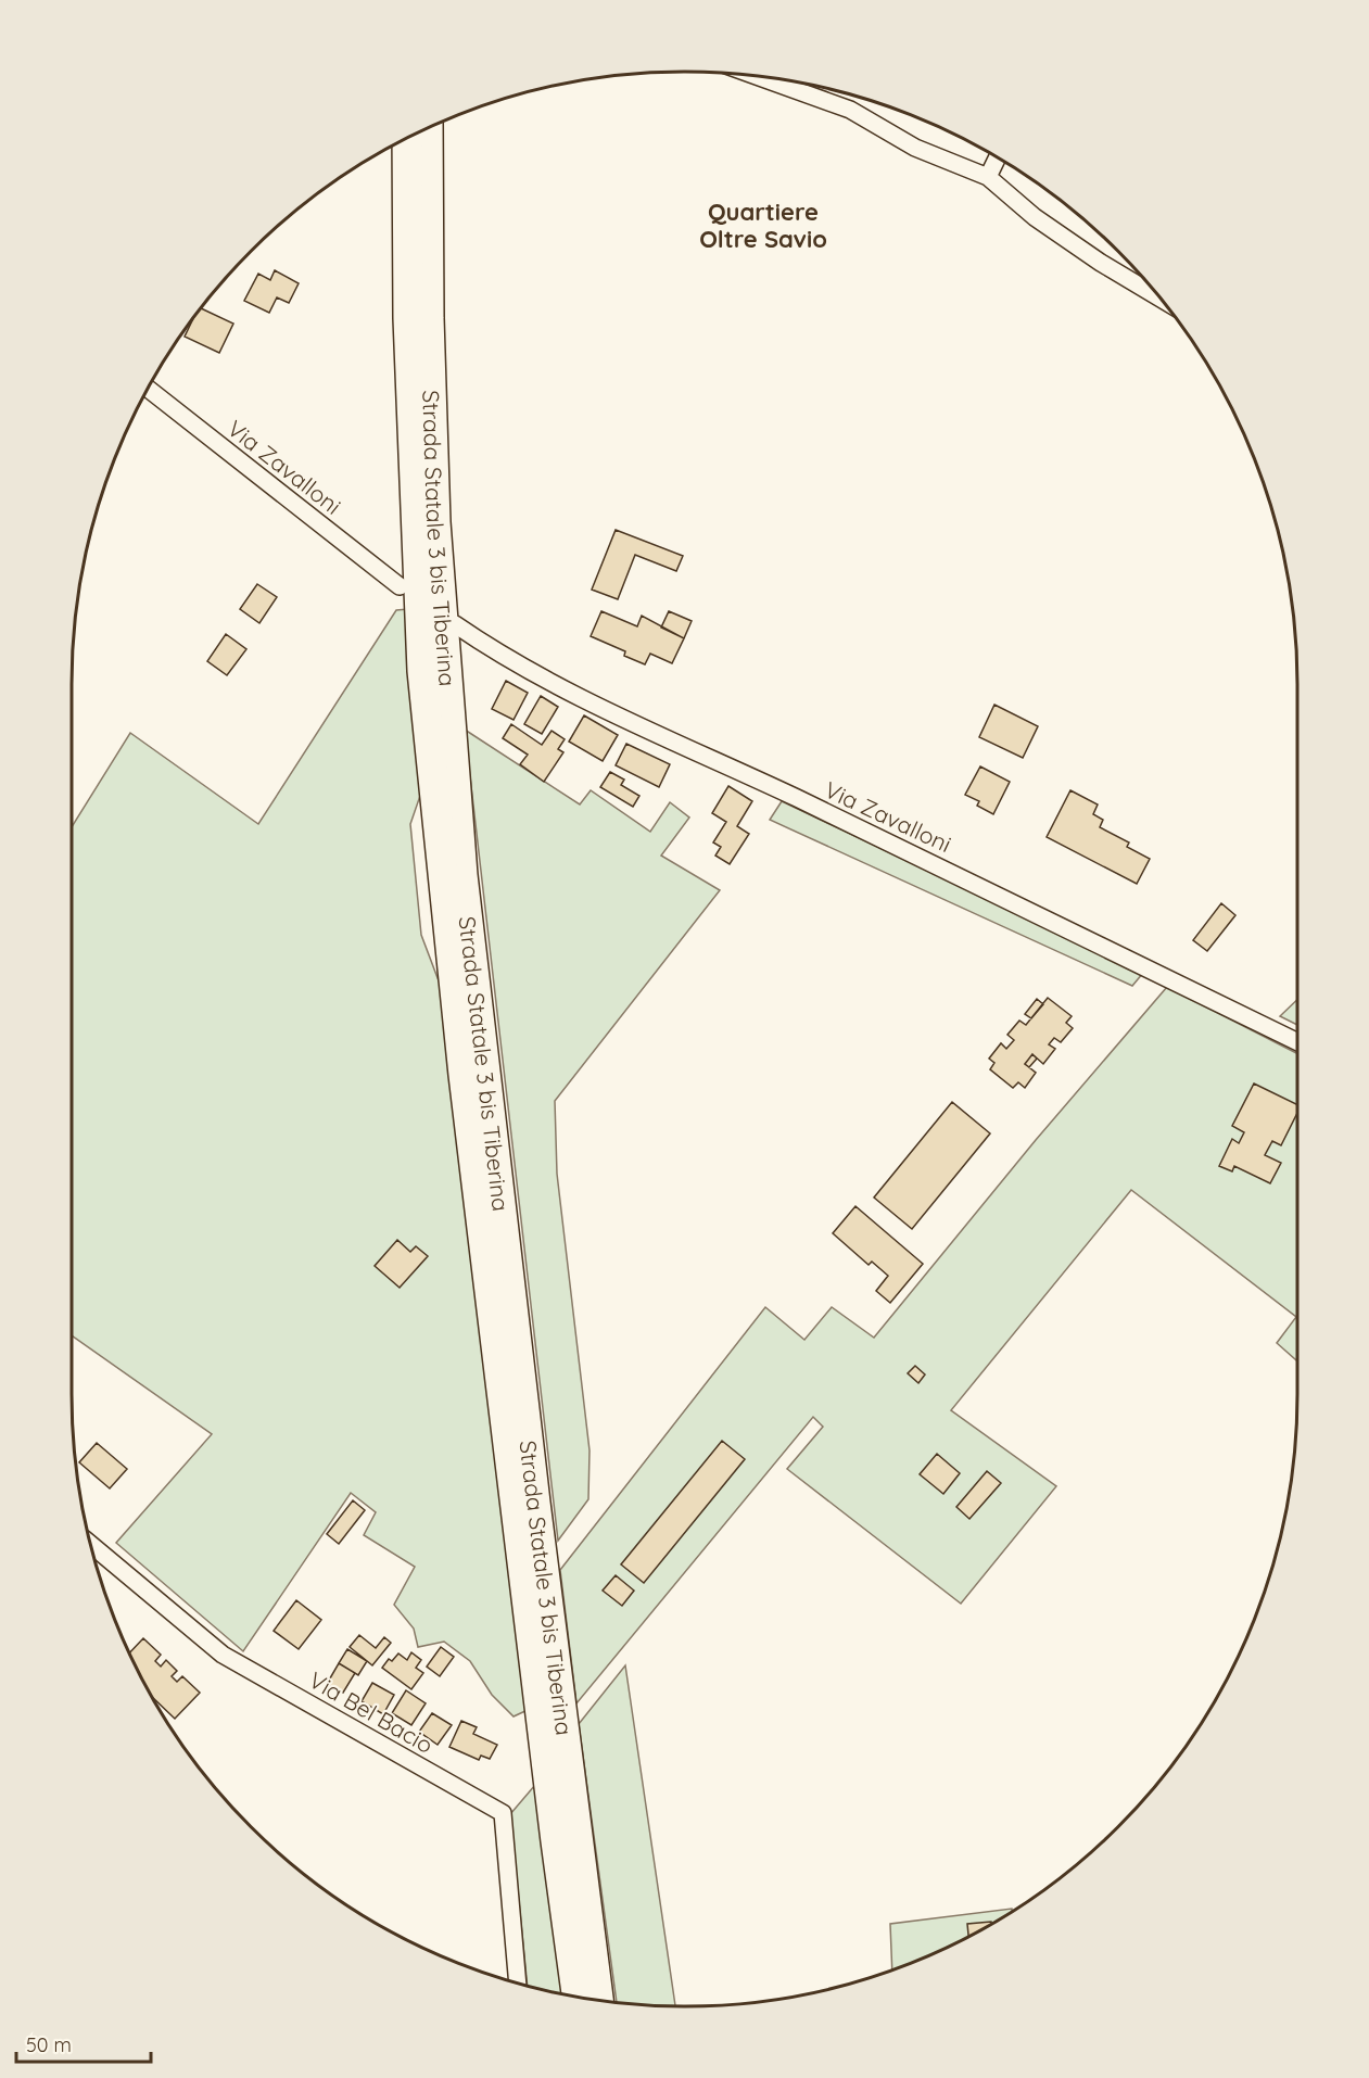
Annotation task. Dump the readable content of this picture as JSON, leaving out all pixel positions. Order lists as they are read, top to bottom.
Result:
{
  "streets": {
    "highway": ["Strada Statale 3 bis Tiberina"],
    "street": ["Via Zavalloni", "Via Bel Bacio"]
  },
  "districts": ["Quartiere Oltre Savio"],
  "scale_bar": "50 m"
}
